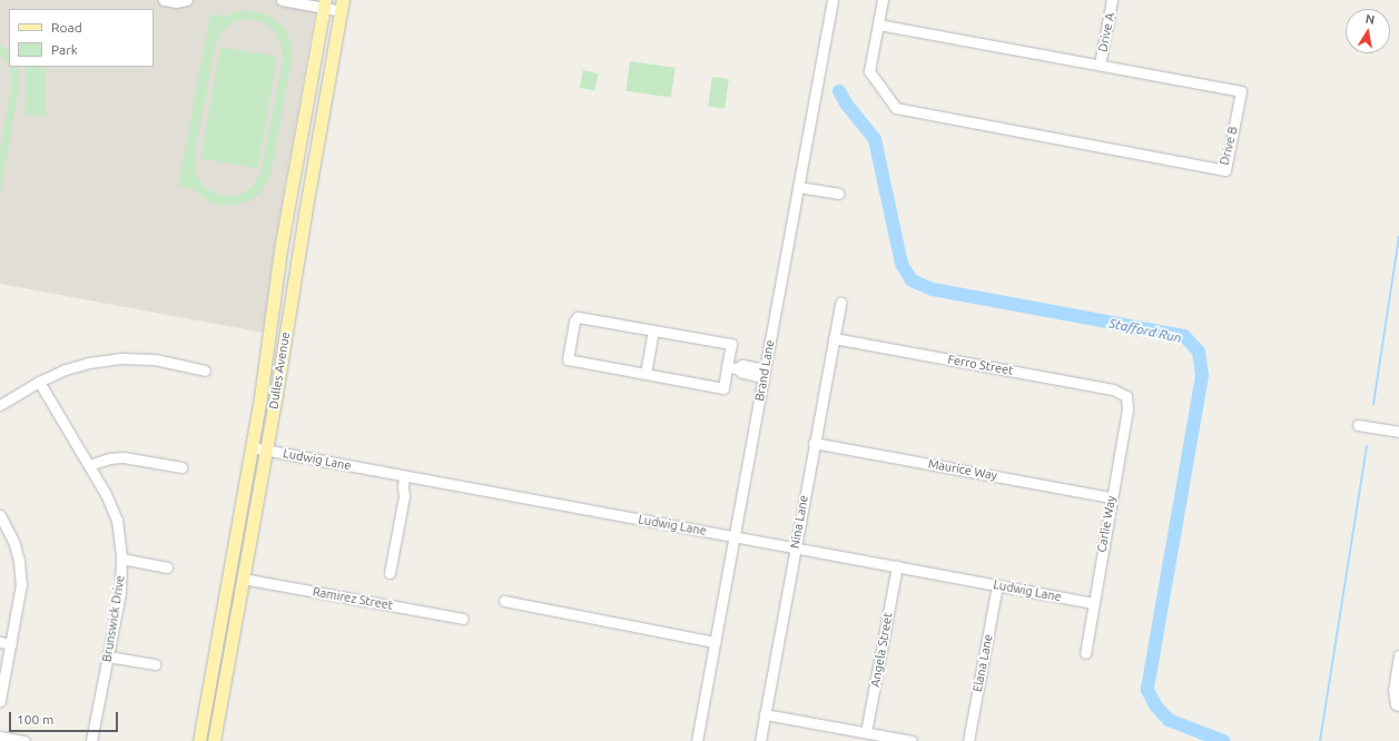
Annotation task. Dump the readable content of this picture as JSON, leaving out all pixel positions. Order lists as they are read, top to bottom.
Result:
{
  "streets": {
    "main road": ["Dulles Avenue"],
    "street": [
      "Drive A",
      "Drive B",
      "Ferro Street",
      "Brand Lane",
      "Ludwig Lane",
      "Maurice Way",
      "Nina Lane",
      "Carlie Way",
      "Ramirez Street",
      "Brunswick Drive",
      "Angela Street",
      "Elana Lane"
    ]
  },
  "crossings": [
    ["Drive A", "Drive B"],
    ["Ferro Street", "Nina Lane"],
    ["Ferro Street", "Carlie Way"],
    ["Dulles Avenue", "Ludwig Lane"],
    ["Dulles Avenue", "Ramirez Street"],
    ["Brand Lane", "Ludwig Lane"],
    ["Ludwig Lane", "Nina Lane"],
    ["Ludwig Lane", "Carlie Way"],
    ["Ludwig Lane", "Angela Street"],
    ["Ludwig Lane", "Elana Lane"],
    ["Maurice Way", "Nina Lane"],
    ["Maurice Way", "Carlie Way"]
  ],
  "water": ["Stafford Run"],
  "legend": ["Road", "Park"],
  "scale_bar": "100 m",
  "north": "top"
}
